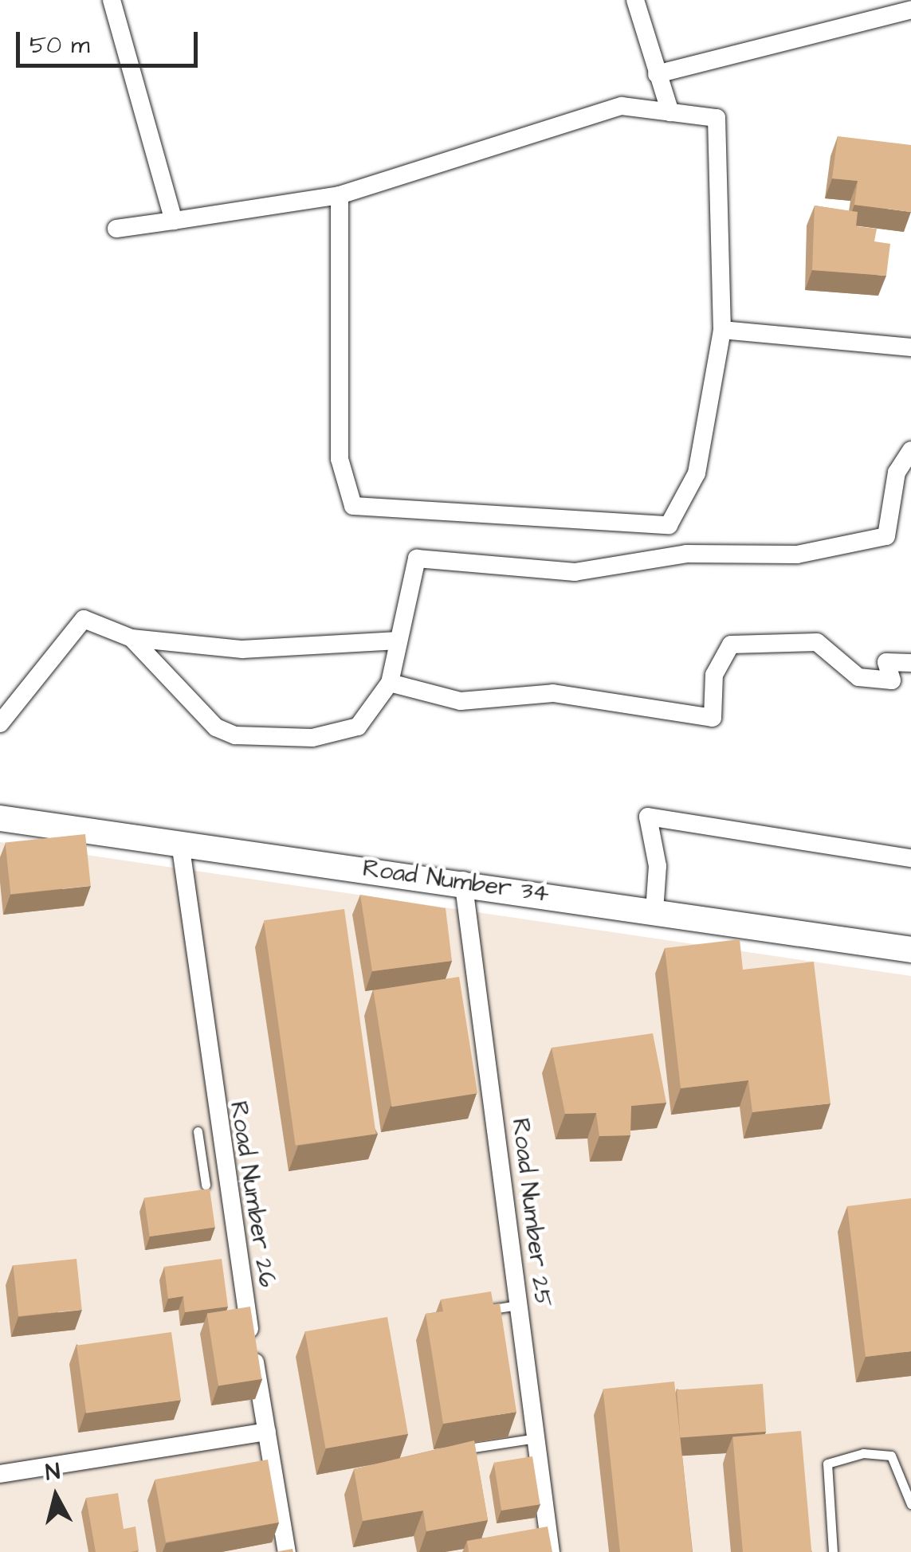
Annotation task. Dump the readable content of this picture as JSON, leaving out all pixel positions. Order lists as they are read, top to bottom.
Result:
{
  "streets": {
    "street": ["Road Number 34", "Road Number 26", "Road Number 25"]
  },
  "crossings": [
    ["Road Number 34", "Road Number 26"],
    ["Road Number 34", "Road Number 25"]
  ],
  "scale_bar": "50 m",
  "north": "top"
}
